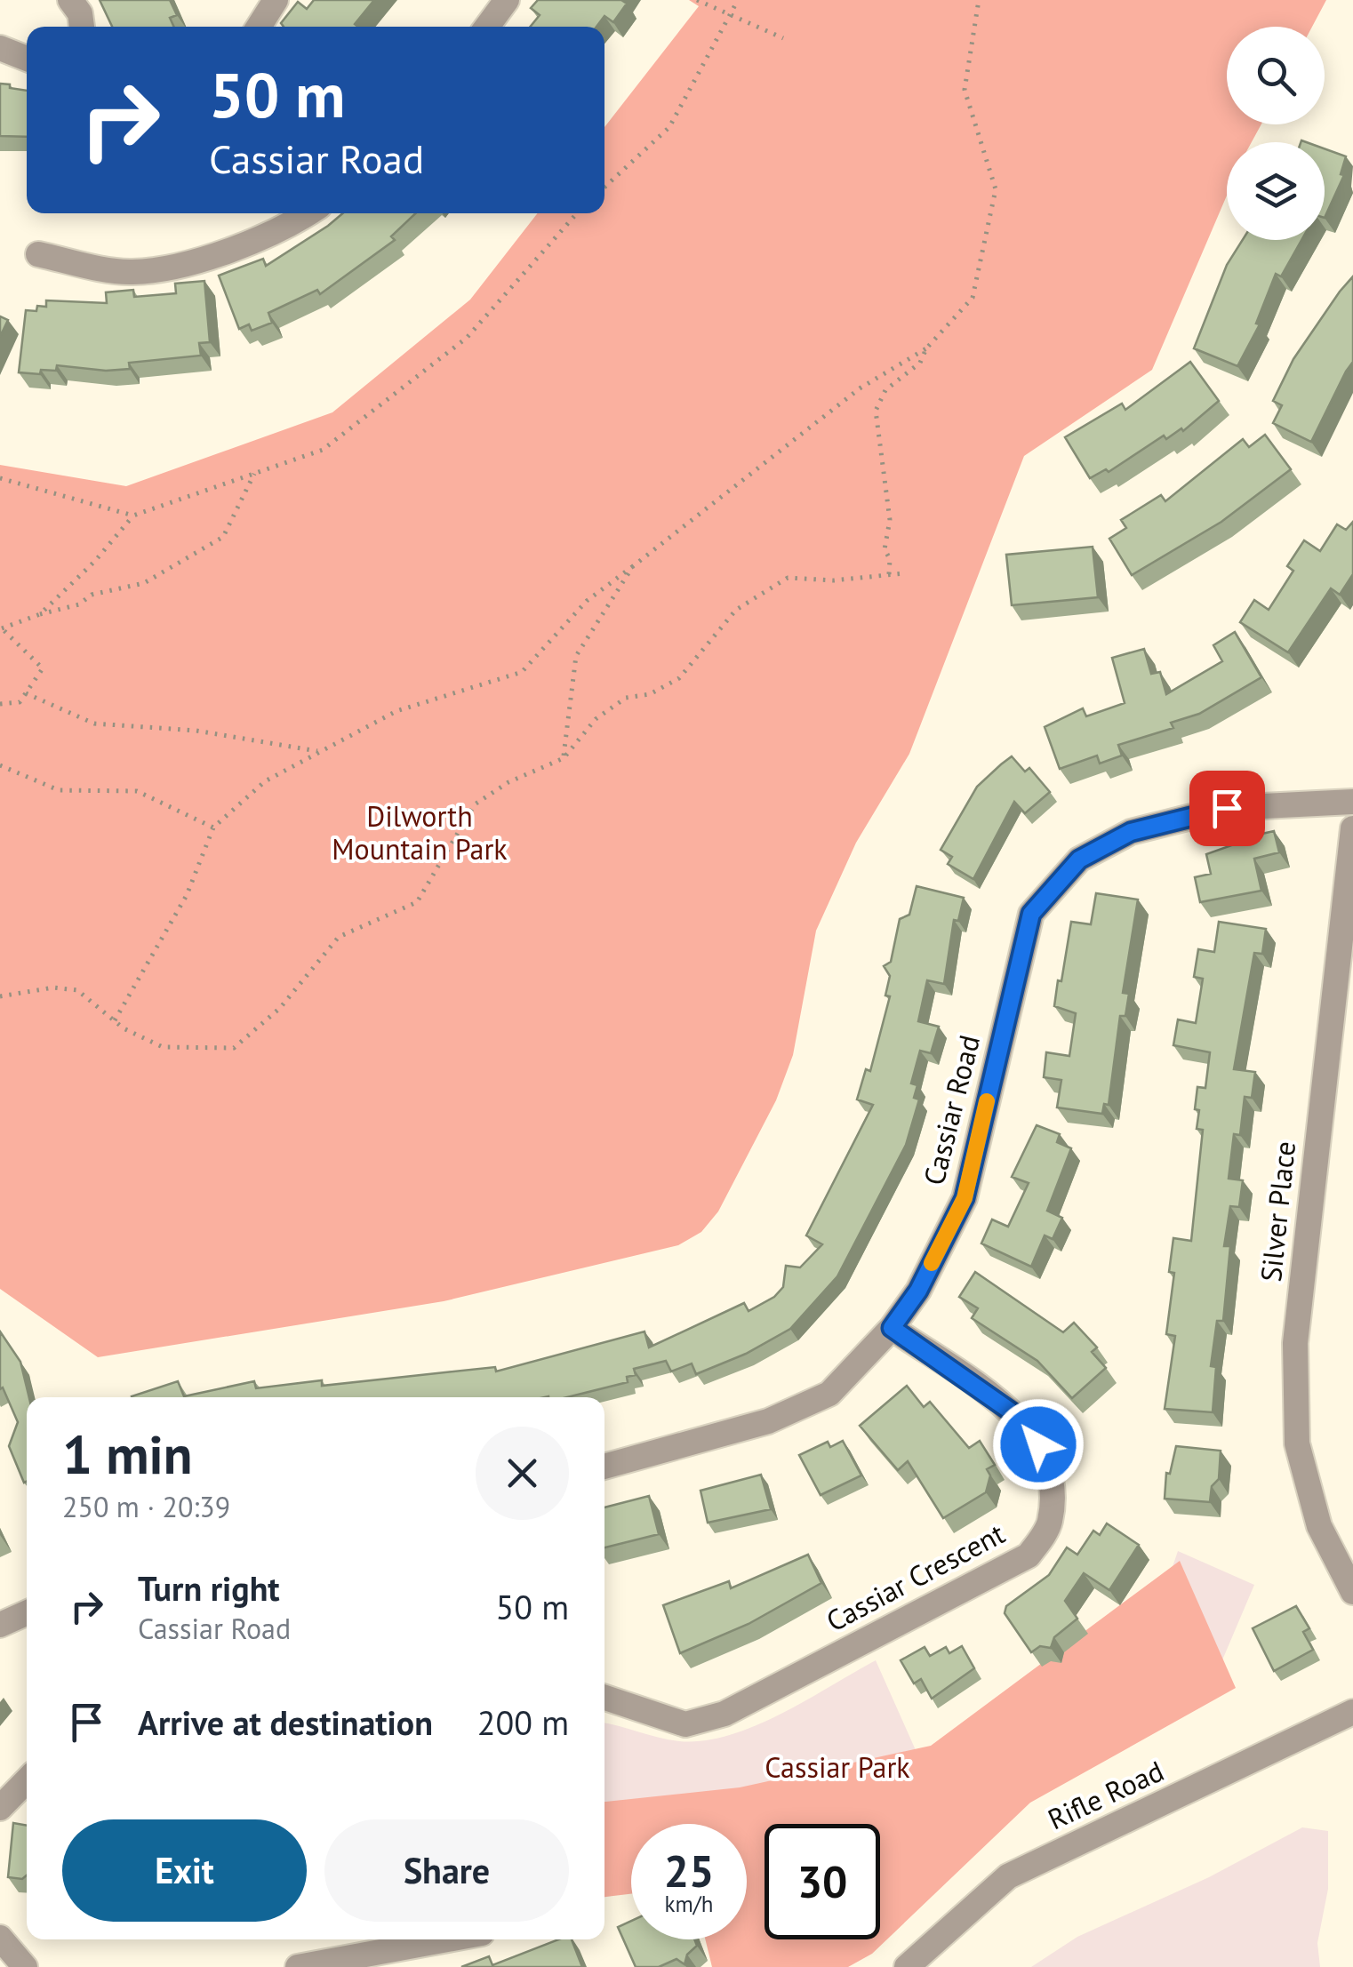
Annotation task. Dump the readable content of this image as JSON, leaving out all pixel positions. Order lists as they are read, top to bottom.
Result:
{
  "streets": {
    "street": [
      "Cassiar Road",
      "Silver Place",
      "Cassiar Crescent",
      "Rifle Road"
    ]
  },
  "crossings": [
    ["Cassiar Road", "Cassiar Crescent"]
  ],
  "parks": ["Dilworth Mountain Park", "Cassiar Park"],
  "page": {
    "turn": ["50 m", "Cassiar Road"],
    "heading": ["1 min", "250 m · 20:39"],
    "list": [
      {
        "name": "Turn right",
        "note": "Cassiar Road",
        "value": "50 m"
      },
      {
        "name": "Arrive at destination",
        "value": "200 m"
      }
    ],
    "buttons": ["Exit", "Share"],
    "speed": "25 km/h",
    "limit": "30"
  }
}
